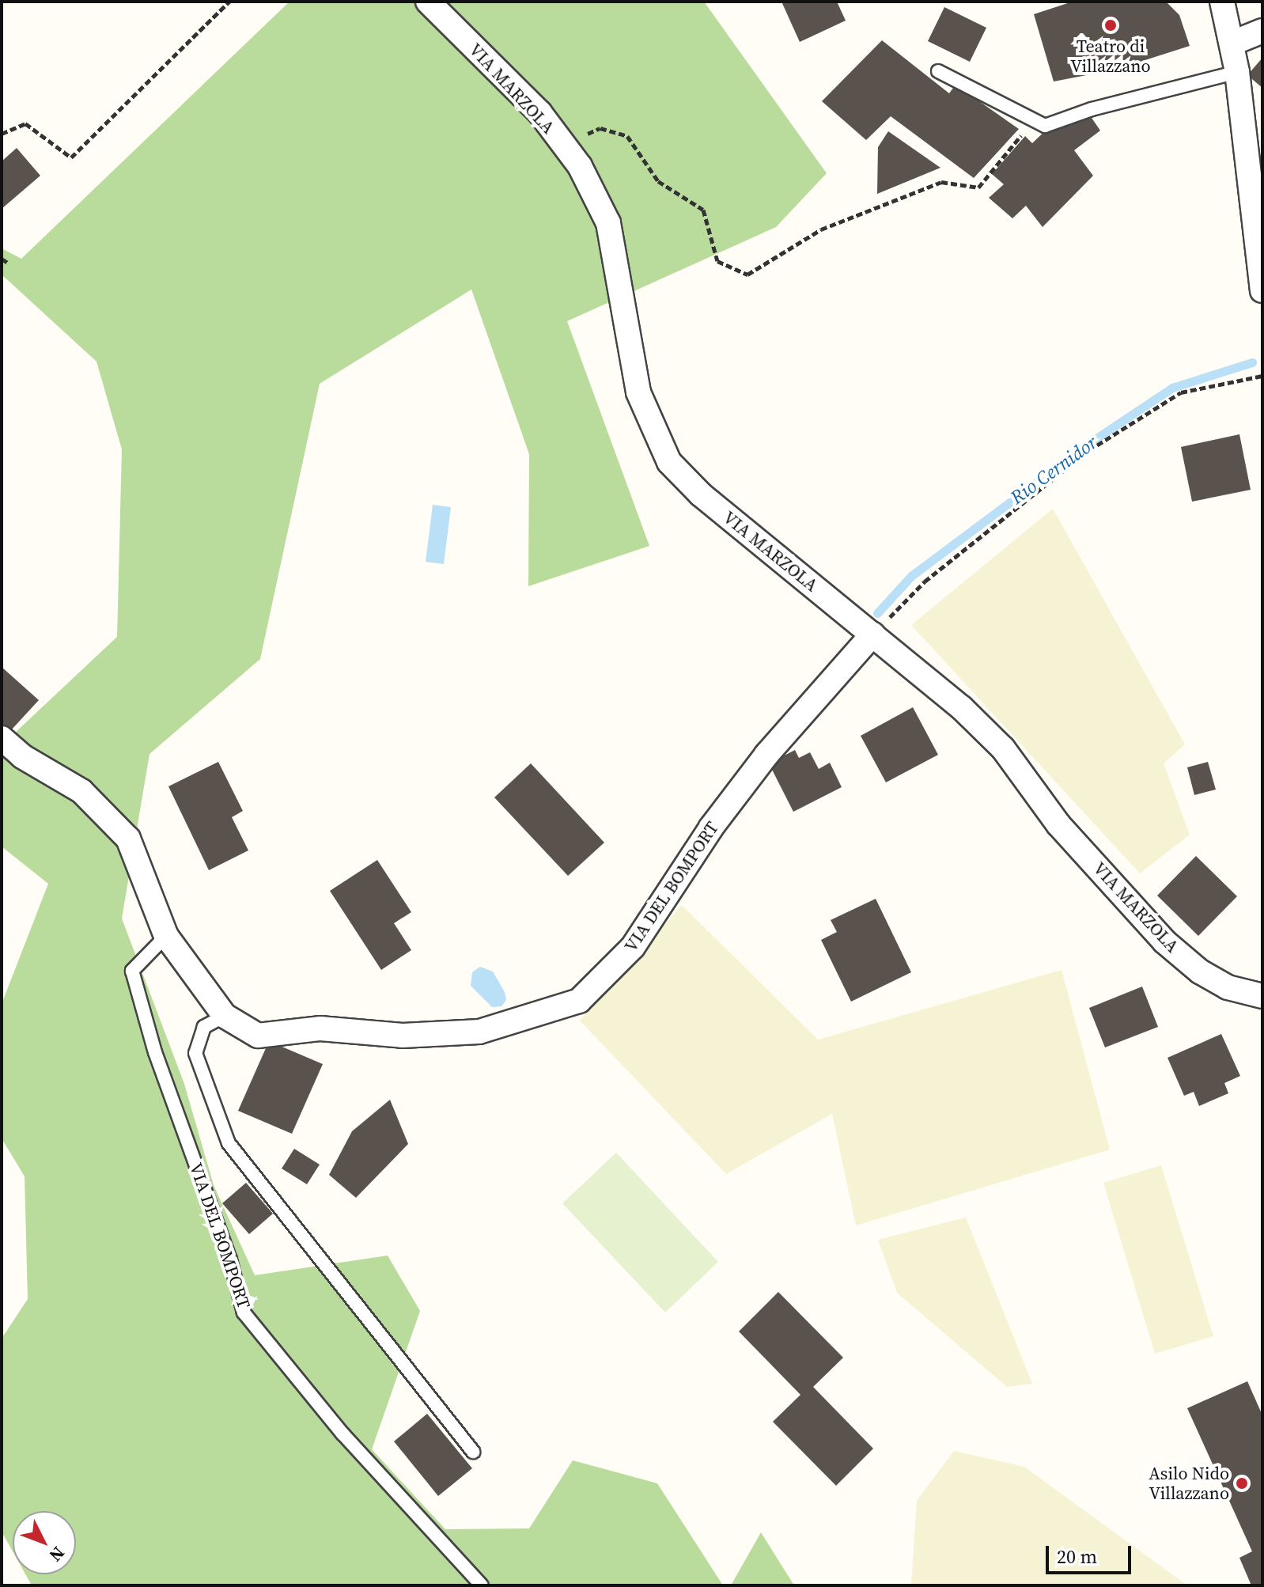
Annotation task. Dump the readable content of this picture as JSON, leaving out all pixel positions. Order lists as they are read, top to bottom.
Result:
{
  "streets": {
    "street": ["VIA MARZOLA", "VIA DEL BOMPORT"]
  },
  "crossings": [
    ["VIA MARZOLA", "VIA DEL BOMPORT"]
  ],
  "water": ["Rio Cernidor"],
  "places": ["Teatro di Villazzano", "Asilo Nido Villazzano"],
  "scale_bar": "20 m",
  "north": "bottom right"
}
